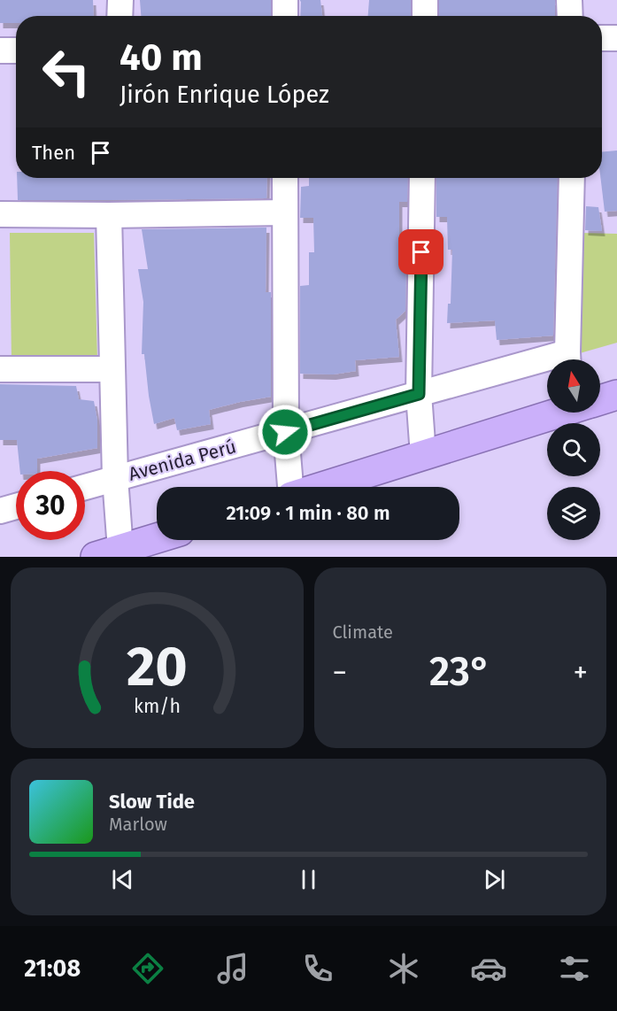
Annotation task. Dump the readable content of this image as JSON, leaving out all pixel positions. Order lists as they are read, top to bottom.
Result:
{
  "streets": {
    "street": ["Avenida Perú"]
  },
  "north": "top",
  "page": {
    "turn": ["40 m", "Jirón Enrique López"],
    "then": "Then",
    "limit": "30",
    "trip": "21:09 · 1 min · 80 m",
    "tile": "Climate",
    "heat": ["−", "23°", "+"],
    "song": ["Slow Tide", "Marlow"],
    "tabs": "21:08",
    "gauge": ["20", "km/h"]
  }
}
